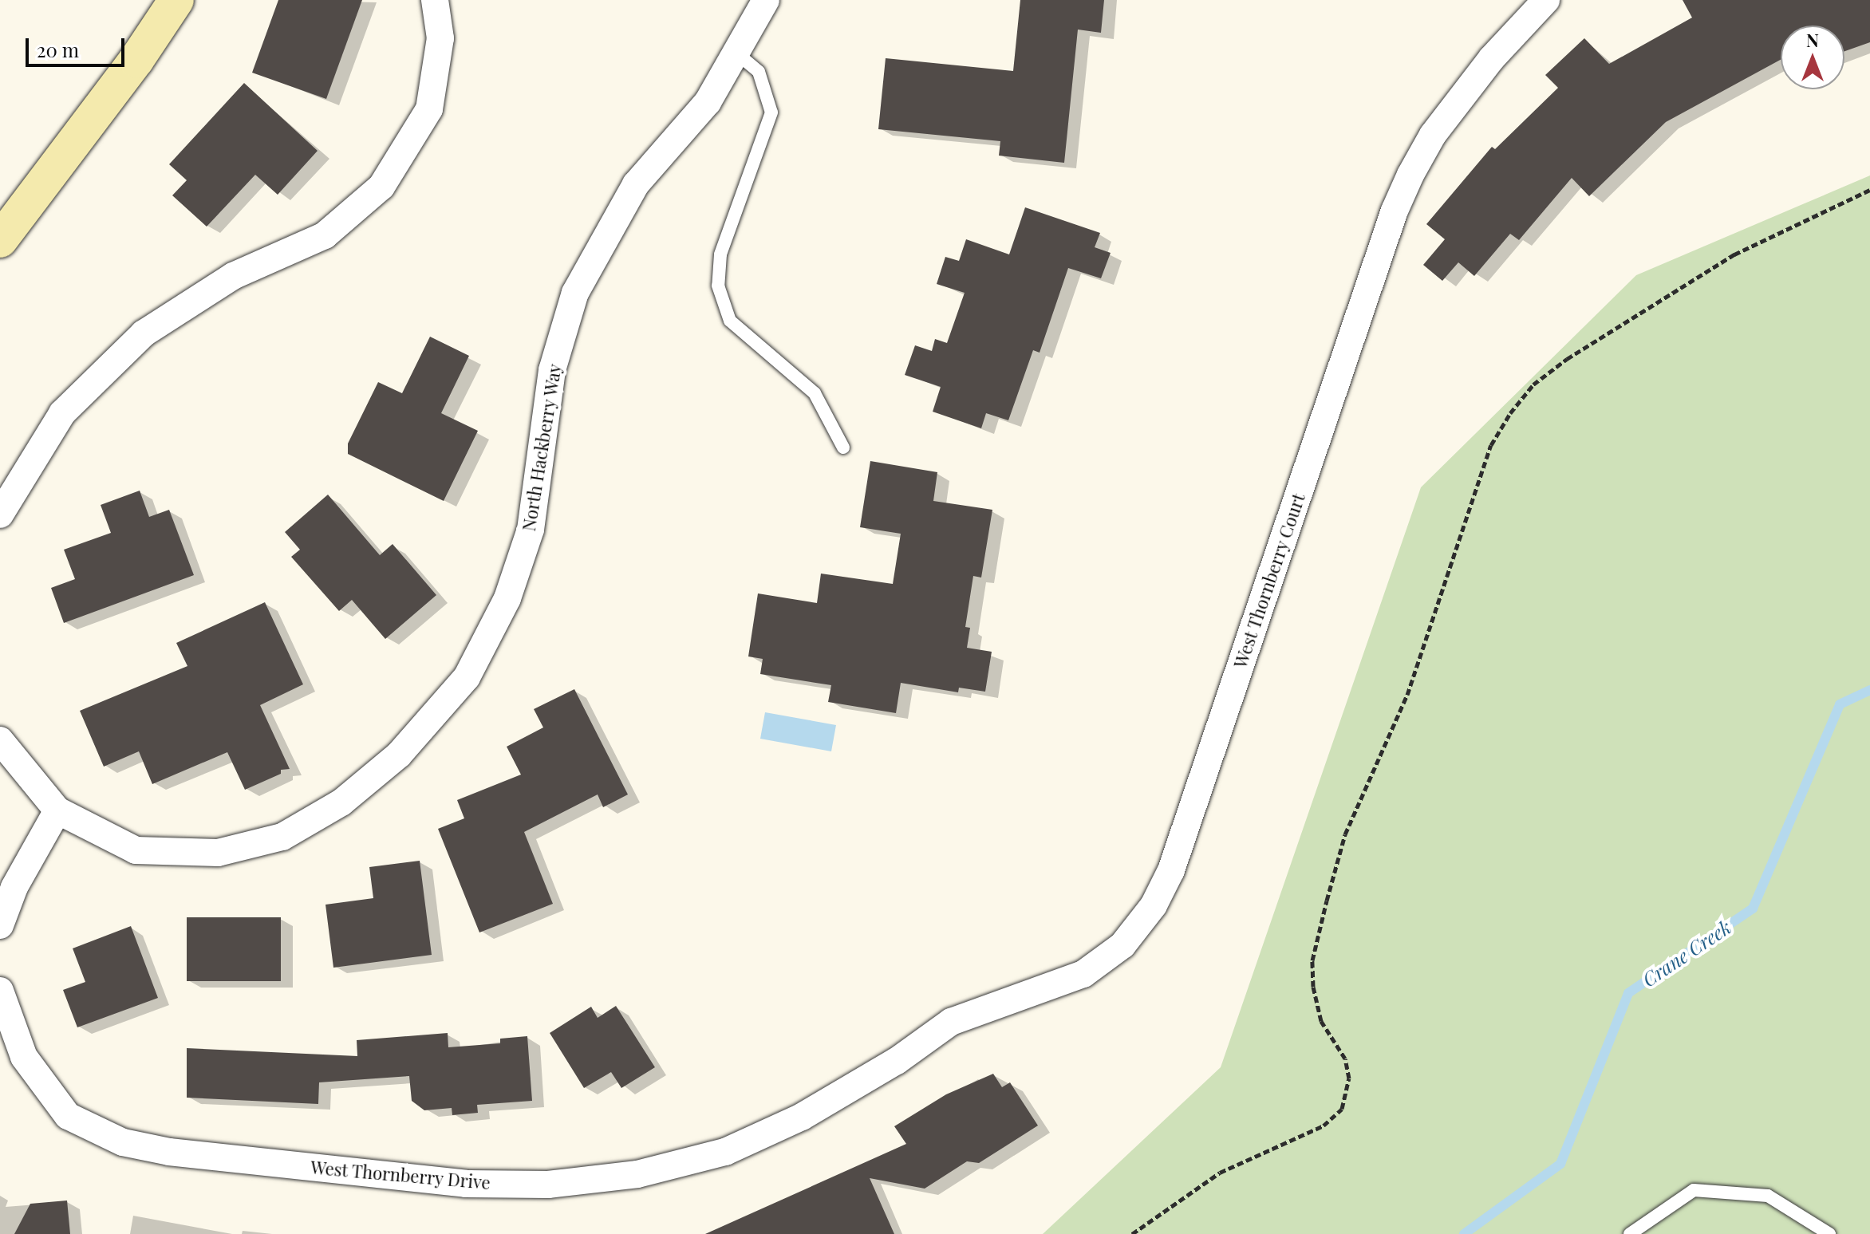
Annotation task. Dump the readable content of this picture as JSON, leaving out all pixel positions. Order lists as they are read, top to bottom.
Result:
{
  "streets": {
    "street": ["North Hackberry Way", "West Thornberry Court", "West Thornberry Drive"]
  },
  "crossings": [
    ["West Thornberry Court", "West Thornberry Drive"]
  ],
  "water": ["Crane Creek"],
  "scale_bar": "20 m",
  "north": "top"
}
